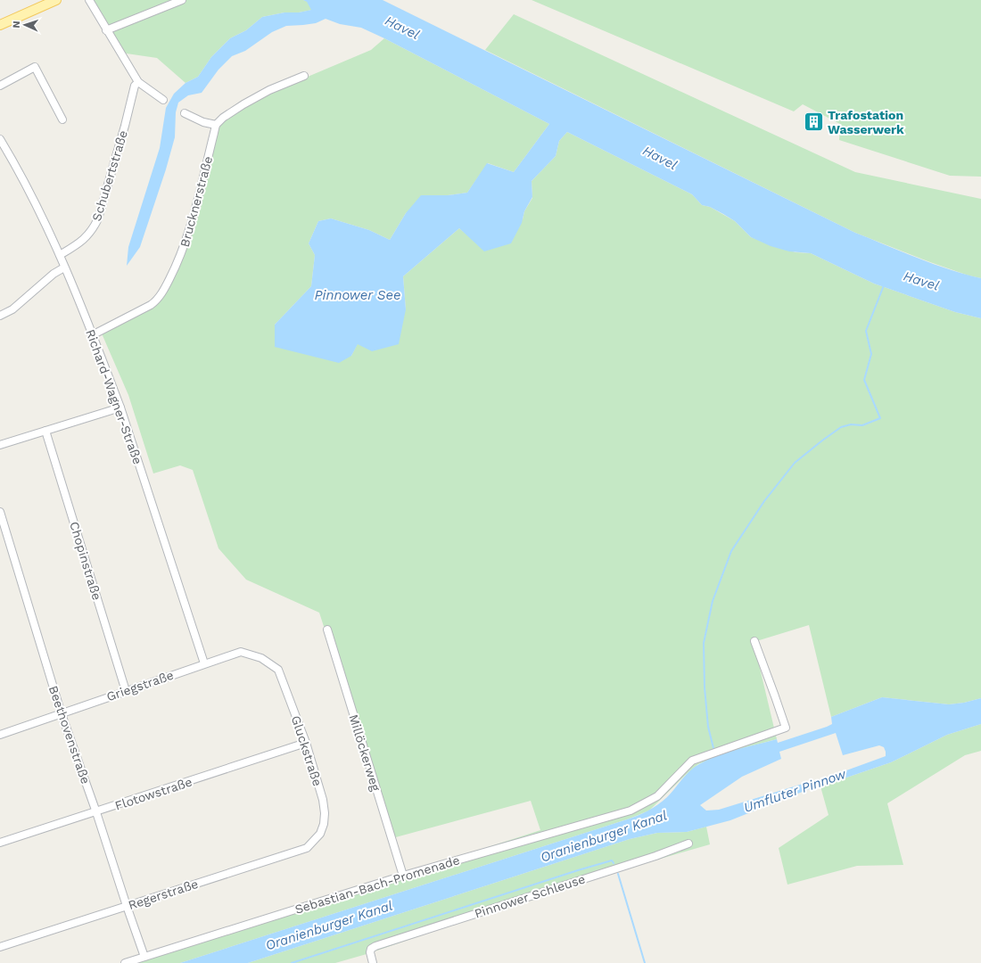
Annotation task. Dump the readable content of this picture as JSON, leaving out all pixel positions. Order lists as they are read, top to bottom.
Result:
{
  "streets": {
    "street": [
      "Schubertstraße",
      "Brucknerstraße",
      "Richard-Wagner-Straße",
      "Chopinstraße",
      "Griegstraße",
      "Beethovenstraße",
      "Gluckstraße",
      "Millöckerweg",
      "Flotowstraße",
      "Sebastian-Bach-Promenade",
      "Regerstraße",
      "Pinnower Schleuse"
    ]
  },
  "crossings": [
    ["Schubertstraße", "Richard-Wagner-Straße"],
    ["Brucknerstraße", "Richard-Wagner-Straße"],
    ["Richard-Wagner-Straße", "Griegstraße"],
    ["Chopinstraße", "Griegstraße"],
    ["Griegstraße", "Beethovenstraße"],
    ["Griegstraße", "Gluckstraße"],
    ["Beethovenstraße", "Flotowstraße"],
    ["Beethovenstraße", "Sebastian-Bach-Promenade"],
    ["Beethovenstraße", "Regerstraße"],
    ["Gluckstraße", "Flotowstraße"],
    ["Gluckstraße", "Regerstraße"],
    ["Millöckerweg", "Sebastian-Bach-Promenade"]
  ],
  "water": [
    "Havel",
    "Pinnower See",
    "Umfluter Pinnow",
    "Oranienburger Kanal"
  ],
  "places": {
    "building": ["Trafostation Wasserwerk"]
  },
  "north": "left"
}
